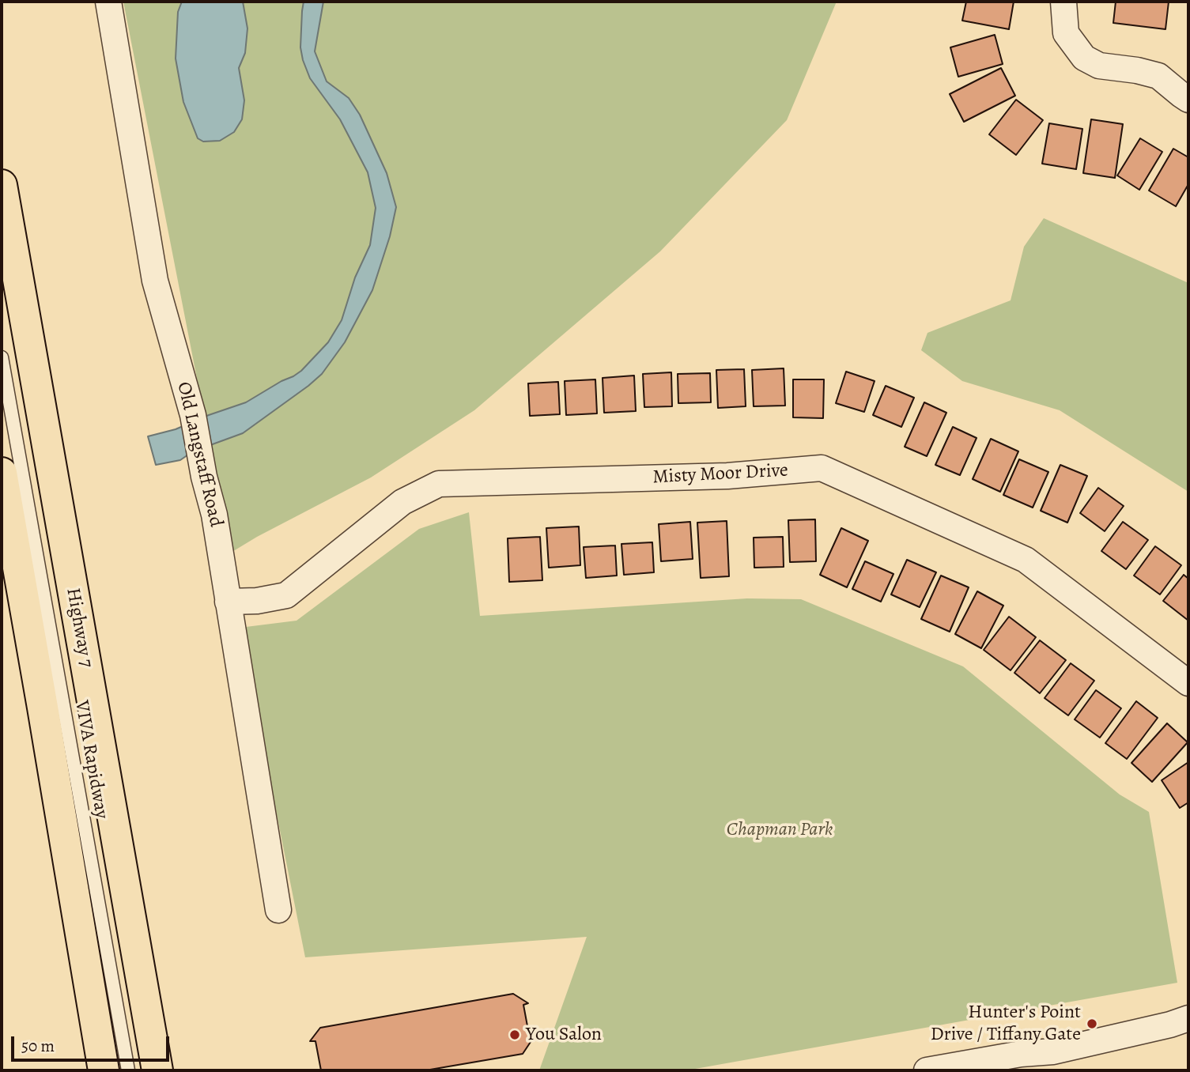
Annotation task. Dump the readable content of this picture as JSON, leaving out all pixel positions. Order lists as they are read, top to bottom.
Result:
{
  "streets": {
    "main road": ["Highway 7"],
    "street": ["Old Langstaff Road", "Misty Moor Drive"],
    "lane": ["VIVA Rapidway"]
  },
  "crossings": [
    ["Old Langstaff Road", "Misty Moor Drive"]
  ],
  "parks": ["Chapman Park"],
  "places": ["Hunter's Point Drive / Tiffany Gate", "You Salon"],
  "scale_bar": "50 m"
}
